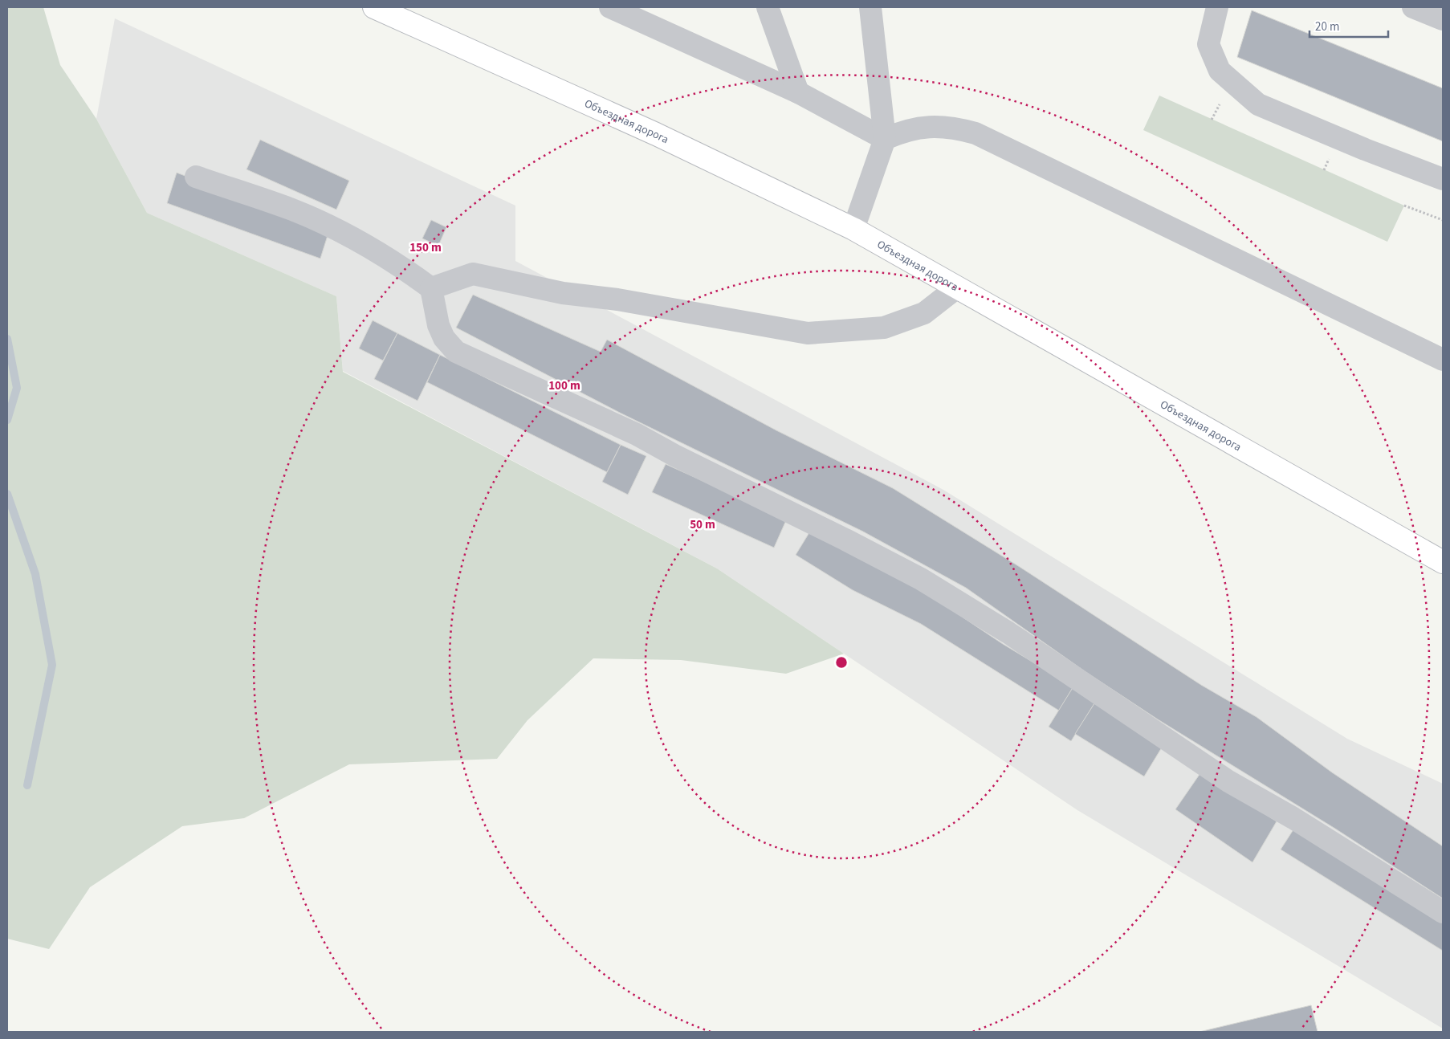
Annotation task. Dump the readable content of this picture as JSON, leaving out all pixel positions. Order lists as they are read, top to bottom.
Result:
{
  "streets": {
    "main road": ["Объездная дорога"]
  },
  "scale_bar": "20 m",
  "rings": ["150 m", "100 m", "50 m"]
}
